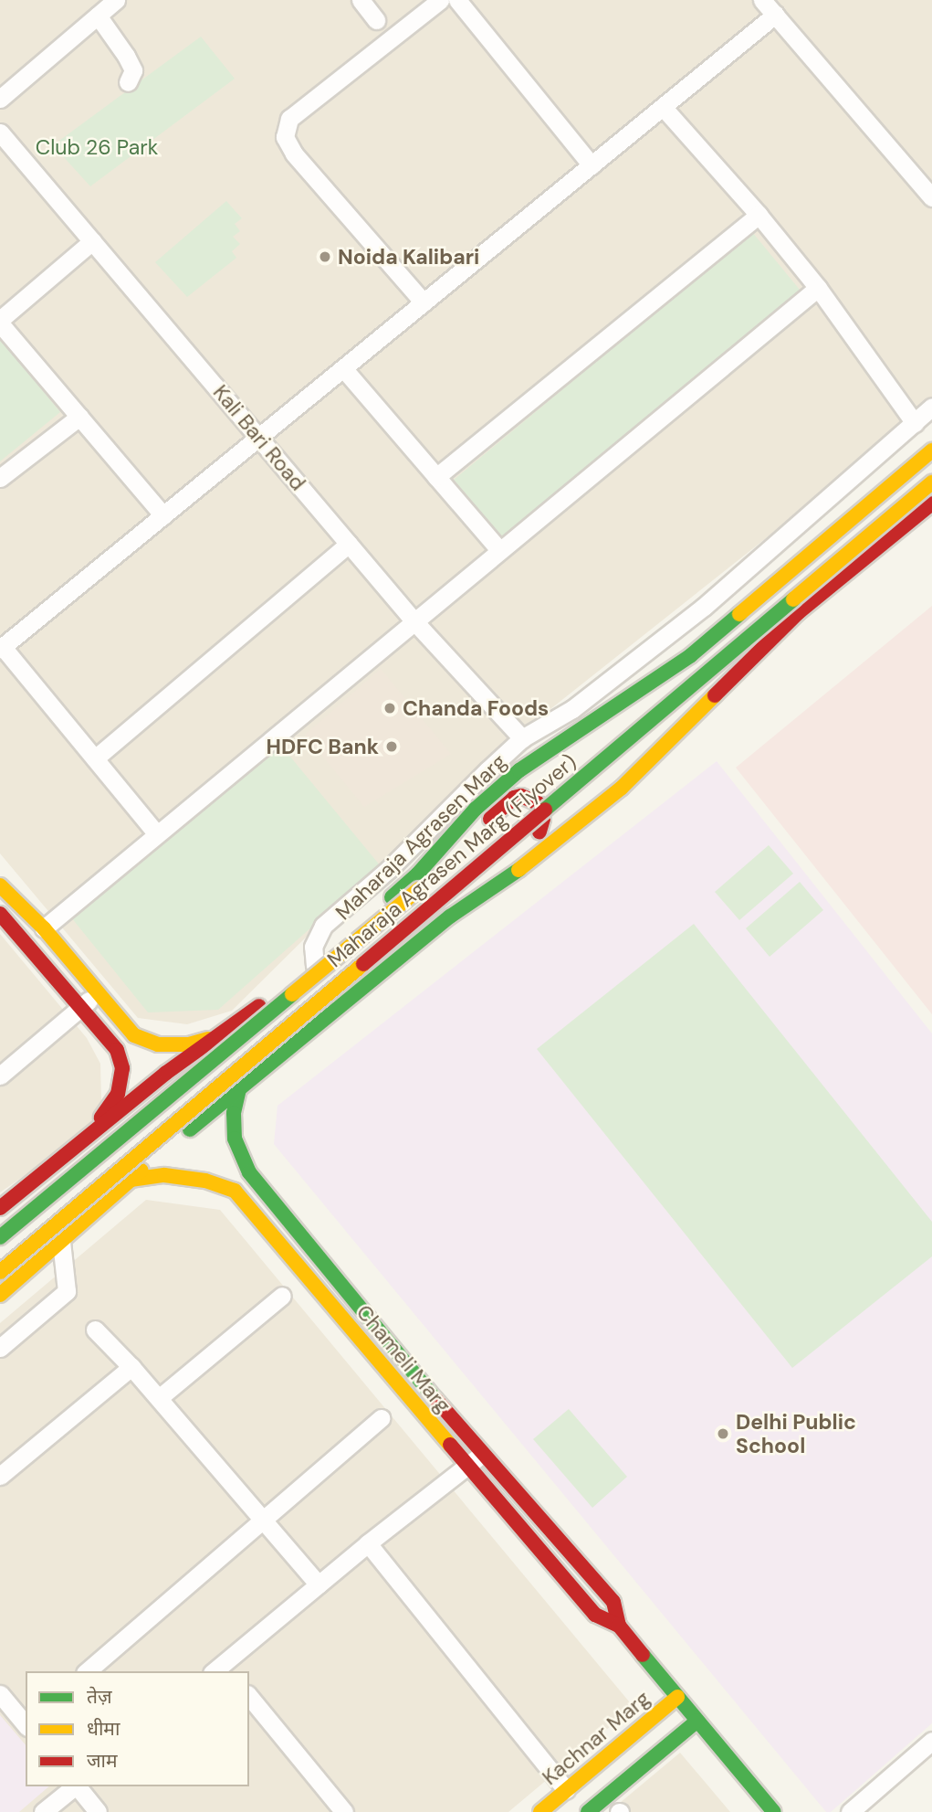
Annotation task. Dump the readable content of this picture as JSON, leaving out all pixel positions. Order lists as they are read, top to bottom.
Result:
{
  "streets": {
    "main road": [
      "Maharaja Agrasen Marg",
      "Maharaja Agrasen Marg (Flyover)",
      "Chameli Marg",
      "Kachnar Marg"
    ],
    "street": ["Kali Bari Road"]
  },
  "crossings": [
    ["Chameli Marg", "Kachnar Marg"]
  ],
  "parks": ["Club 26 Park"],
  "places": [
    "Noida Kalibari",
    "Chanda Foods",
    "HDFC Bank",
    "Delhi Public School"
  ],
  "legend": ["तेज़", "धीमा", "जाम"]
}
